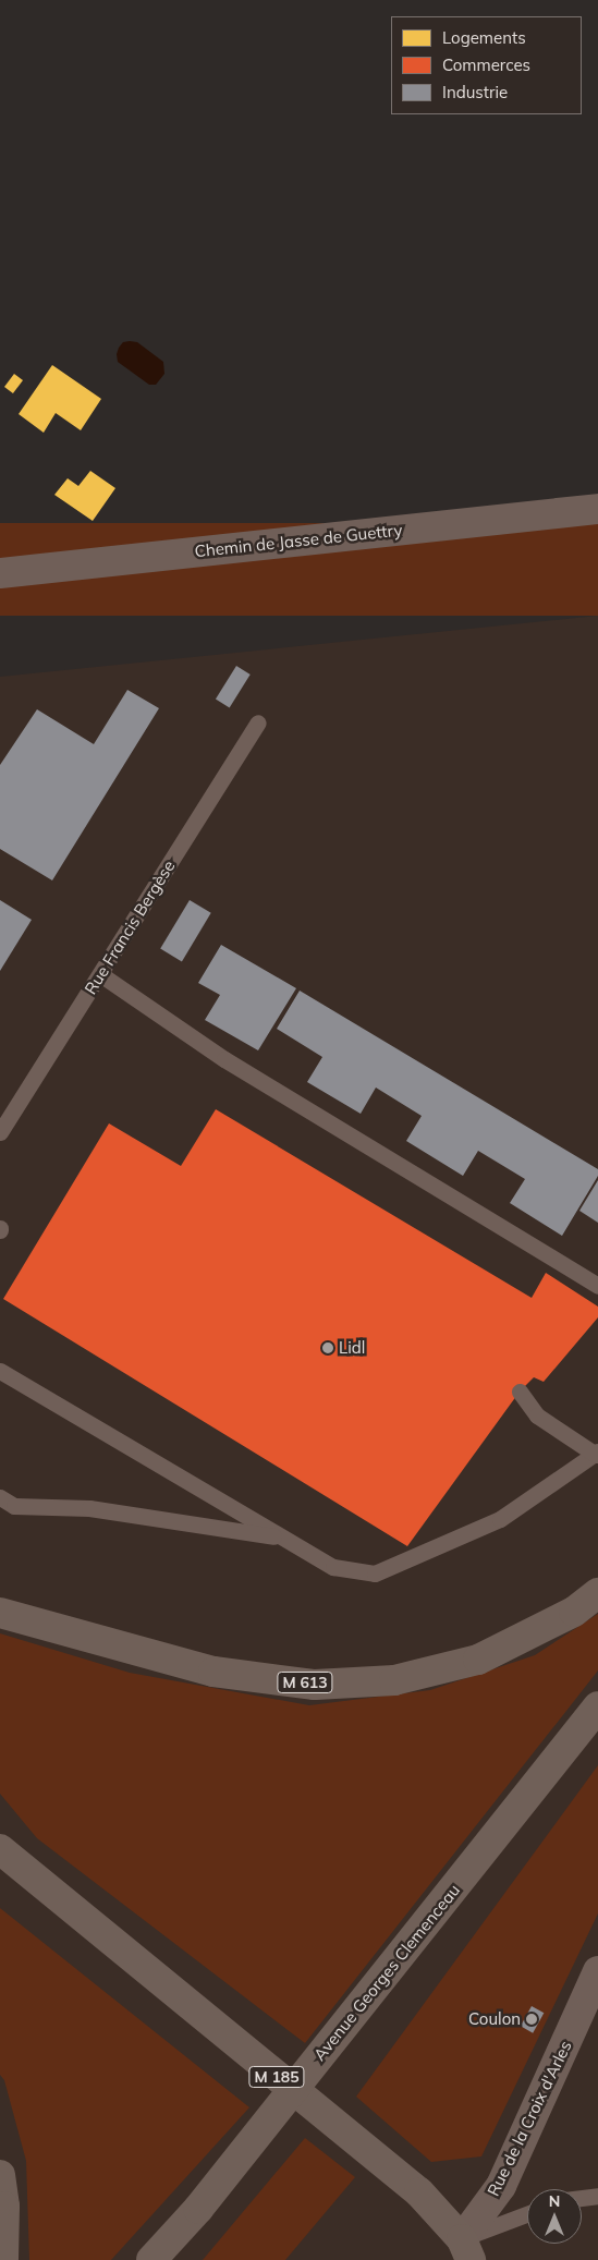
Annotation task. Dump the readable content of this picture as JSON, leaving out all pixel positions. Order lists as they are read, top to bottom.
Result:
{
  "streets": {
    "main road": ["M 613", "Avenue Georges Clemenceau", "M 185"],
    "street": ["Chemin de Jasse de Guettry", "Rue de la Croix d'Arles"],
    "lane": ["Rue Francis Bergèse"]
  },
  "crossings": [
    ["M 185", "Rue de la Croix d'Arles"]
  ],
  "places": ["Lidl", "Coulon"],
  "legend": ["Logements", "Commerces", "Industrie"],
  "north": "top"
}
